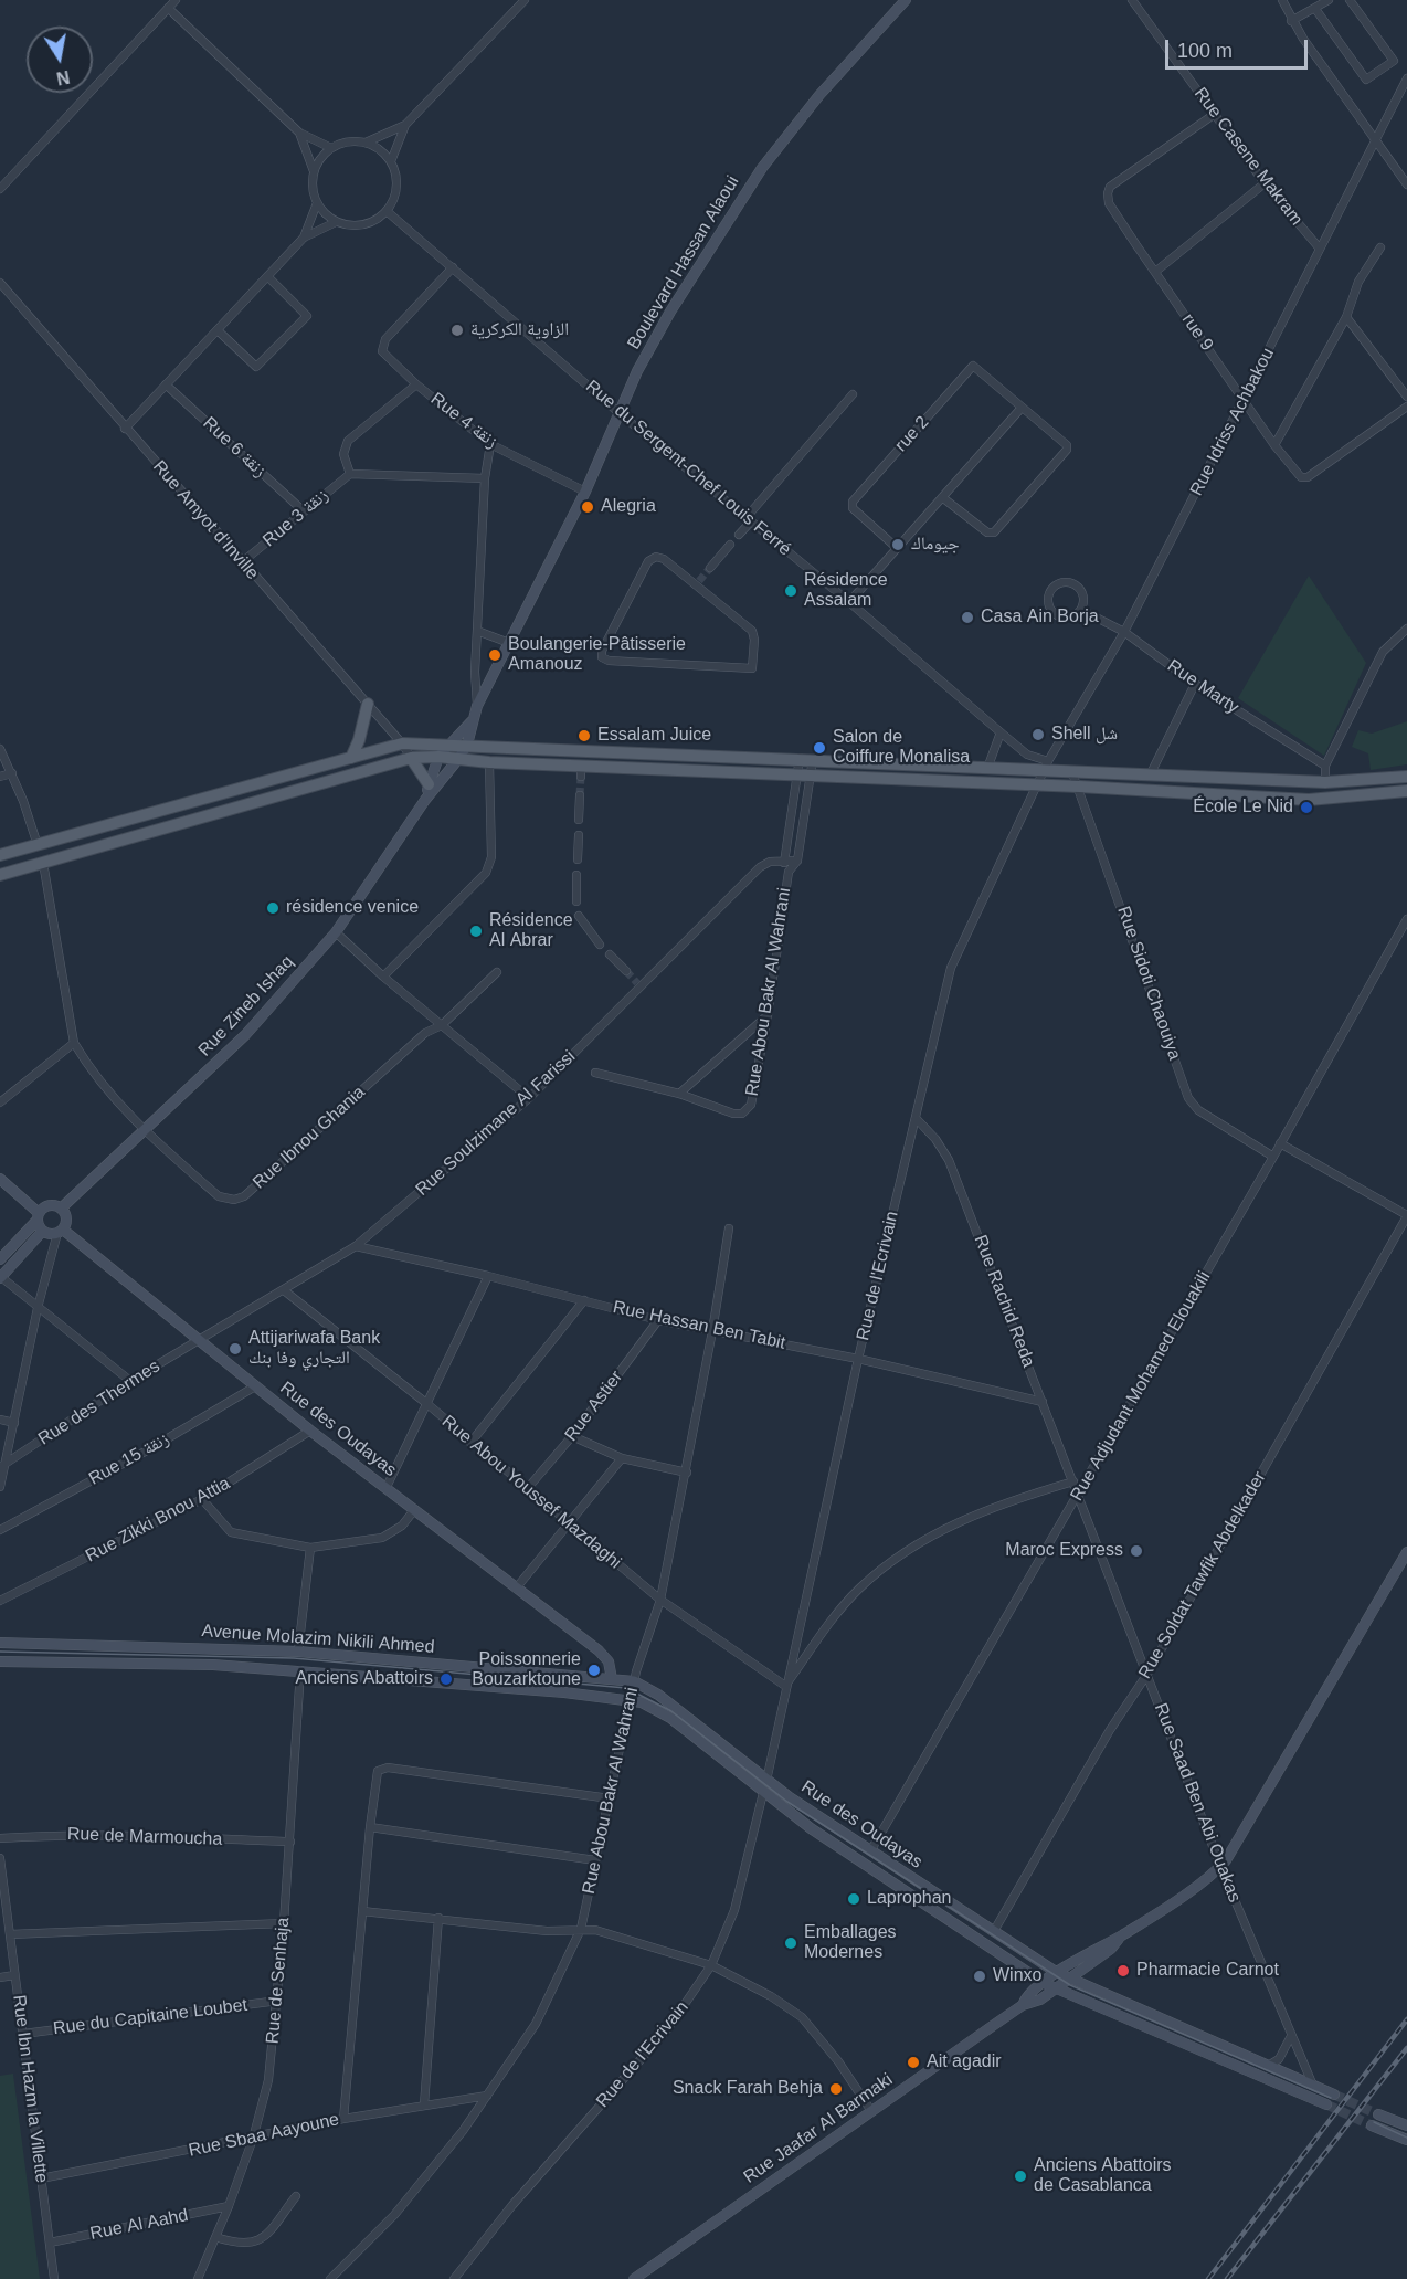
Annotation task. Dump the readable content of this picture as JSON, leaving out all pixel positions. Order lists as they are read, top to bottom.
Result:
{
  "streets": {
    "street": [
      "Rue Casene Makram",
      "Boulevard Hassan Alaoui",
      "rue 9",
      "Rue 4 زنقة",
      "Rue Idriss Achbakou",
      "rue 2",
      "Rue 6 زنقة",
      "Rue du Sergent-Chef Louis Ferré",
      "Rue 3 زنقة",
      "Rue Amyot d'Inville",
      "Rue Marty",
      "Rue Sidoti Chaouiya",
      "Rue Abou Bakr Al Wahrani",
      "Rue Zineb Ishaq",
      "Rue Soulzimane Al Farissi",
      "Rue Ibnou Ghania",
      "Rue de l'Ecrivain",
      "Rue Rachid Reda",
      "Rue Hassan Ben Tabit",
      "Rue Adjudant Mohamed Elouakili",
      "Rue des Thermes",
      "Rue Astier",
      "Rue des Oudayas",
      "Rue 15 زنقة",
      "Rue Abou Youssef Mazdaghi",
      "Rue Zikki Bnou Attia",
      "Rue Soldat Tawfik Abdelkader",
      "Avenue Molazim Nikili Ahmed",
      "Rue Saad Ben Abi Ouakas",
      "Rue de Marmoucha",
      "Rue de Senhaja",
      "Rue du Capitaine Loubet",
      "Rue Ibn Hazm la Villette",
      "Rue Jaafar Al Barmaki",
      "Rue Sbaa Aayoune",
      "Rue Al Aahd"
    ]
  },
  "crossings": [
    ["Rue Casene Makram", "rue 9"],
    ["Rue Casene Makram", "Rue Idriss Achbakou"],
    ["Boulevard Hassan Alaoui", "Rue 4 زنقة"],
    ["Boulevard Hassan Alaoui", "Rue du Sergent-Chef Louis Ferré"],
    ["Boulevard Hassan Alaoui", "Rue Zineb Ishaq"],
    ["rue 9", "Rue Idriss Achbakou"],
    ["Rue 4 زنقة", "Rue du Sergent-Chef Louis Ferré"],
    ["Rue Idriss Achbakou", "Rue du Sergent-Chef Louis Ferré"],
    ["Rue Idriss Achbakou", "Rue Marty"],
    ["Rue Idriss Achbakou", "Rue de l'Ecrivain"],
    ["Rue 6 زنقة", "Rue 3 زنقة"],
    ["Rue 3 زنقة", "Rue Amyot d'Inville"],
    ["Rue Sidoti Chaouiya", "Rue Adjudant Mohamed Elouakili"],
    ["Rue Abou Bakr Al Wahrani", "Rue Soulzimane Al Farissi"],
    ["Rue Abou Bakr Al Wahrani", "Rue Hassan Ben Tabit"],
    ["Rue Abou Bakr Al Wahrani", "Rue des Oudayas"],
    ["Rue Abou Bakr Al Wahrani", "Rue Abou Youssef Mazdaghi"],
    ["Rue Abou Bakr Al Wahrani", "Avenue Molazim Nikili Ahmed"],
    ["Rue Abou Bakr Al Wahrani", "Rue Sbaa Aayoune"],
    ["Rue Zineb Ishaq", "Rue Ibnou Ghania"],
    ["Rue Zineb Ishaq", "Rue des Oudayas"],
    ["Rue Soulzimane Al Farissi", "Rue Hassan Ben Tabit"],
    ["Rue Soulzimane Al Farissi", "Rue des Thermes"],
    ["Rue Soulzimane Al Farissi", "Rue des Oudayas"],
    ["Rue Soulzimane Al Farissi", "Rue Abou Youssef Mazdaghi"],
    ["Rue de l'Ecrivain", "Rue Rachid Reda"],
    ["Rue de l'Ecrivain", "Rue Hassan Ben Tabit"],
    ["Rue de l'Ecrivain", "Rue des Oudayas"],
    ["Rue de l'Ecrivain", "Rue Abou Youssef Mazdaghi"],
    ["Rue Rachid Reda", "Rue Hassan Ben Tabit"],
    ["Rue Rachid Reda", "Rue Adjudant Mohamed Elouakili"],
    ["Rue Rachid Reda", "Rue Saad Ben Abi Ouakas"],
    ["Rue Hassan Ben Tabit", "Rue Astier"],
    ["Rue Adjudant Mohamed Elouakili", "Rue des Oudayas"],
    ["Rue Adjudant Mohamed Elouakili", "Rue Saad Ben Abi Ouakas"],
    ["Rue des Thermes", "Rue des Oudayas"],
    ["Rue Astier", "Rue Abou Youssef Mazdaghi"],
    ["Rue des Oudayas", "Rue 15 زنقة"],
    ["Rue des Oudayas", "Rue Zikki Bnou Attia"],
    ["Rue des Oudayas", "Rue Soldat Tawfik Abdelkader"],
    ["Rue des Oudayas", "Avenue Molazim Nikili Ahmed"],
    ["Rue des Oudayas", "Rue Saad Ben Abi Ouakas"],
    ["Rue des Oudayas", "Rue Jaafar Al Barmaki"],
    ["Rue Soldat Tawfik Abdelkader", "Rue Saad Ben Abi Ouakas"],
    ["Avenue Molazim Nikili Ahmed", "Rue de Senhaja"],
    ["Rue Saad Ben Abi Ouakas", "Rue Jaafar Al Barmaki"],
    ["Rue de Marmoucha", "Rue de Senhaja"],
    ["Rue de Senhaja", "Rue du Capitaine Loubet"],
    ["Rue de Senhaja", "Rue Sbaa Aayoune"],
    ["Rue de Senhaja", "Rue Al Aahd"],
    ["Rue du Capitaine Loubet", "Rue Ibn Hazm la Villette"],
    ["Rue Ibn Hazm la Villette", "Rue Sbaa Aayoune"],
    ["Rue Ibn Hazm la Villette", "Rue Al Aahd"]
  ],
  "places": [
    "الزاوية الكركرية",
    "Alegria",
    "جيوماك",
    "Résidence Assalam",
    "Casa Ain Borja",
    "Boulangerie-Pâtisserie Amanouz",
    "Shell شل",
    "Essalam Juice",
    "Salon de Coiffure Monalisa",
    "École Le Nid",
    "résidence venice",
    "Résidence Al Abrar",
    "Attijariwafa Bank التجاري وفا بنك",
    "Maroc Express",
    "Poissonnerie Bouzarktoune",
    "Anciens Abattoirs",
    "Laprophan",
    "Emballages Modernes",
    "Pharmacie Carnot",
    "Winxo",
    "Ait agadir",
    "Snack Farah Behja",
    "Anciens Abattoirs de Casablanca"
  ],
  "scale_bar": "100 m",
  "north": "bottom"
}
